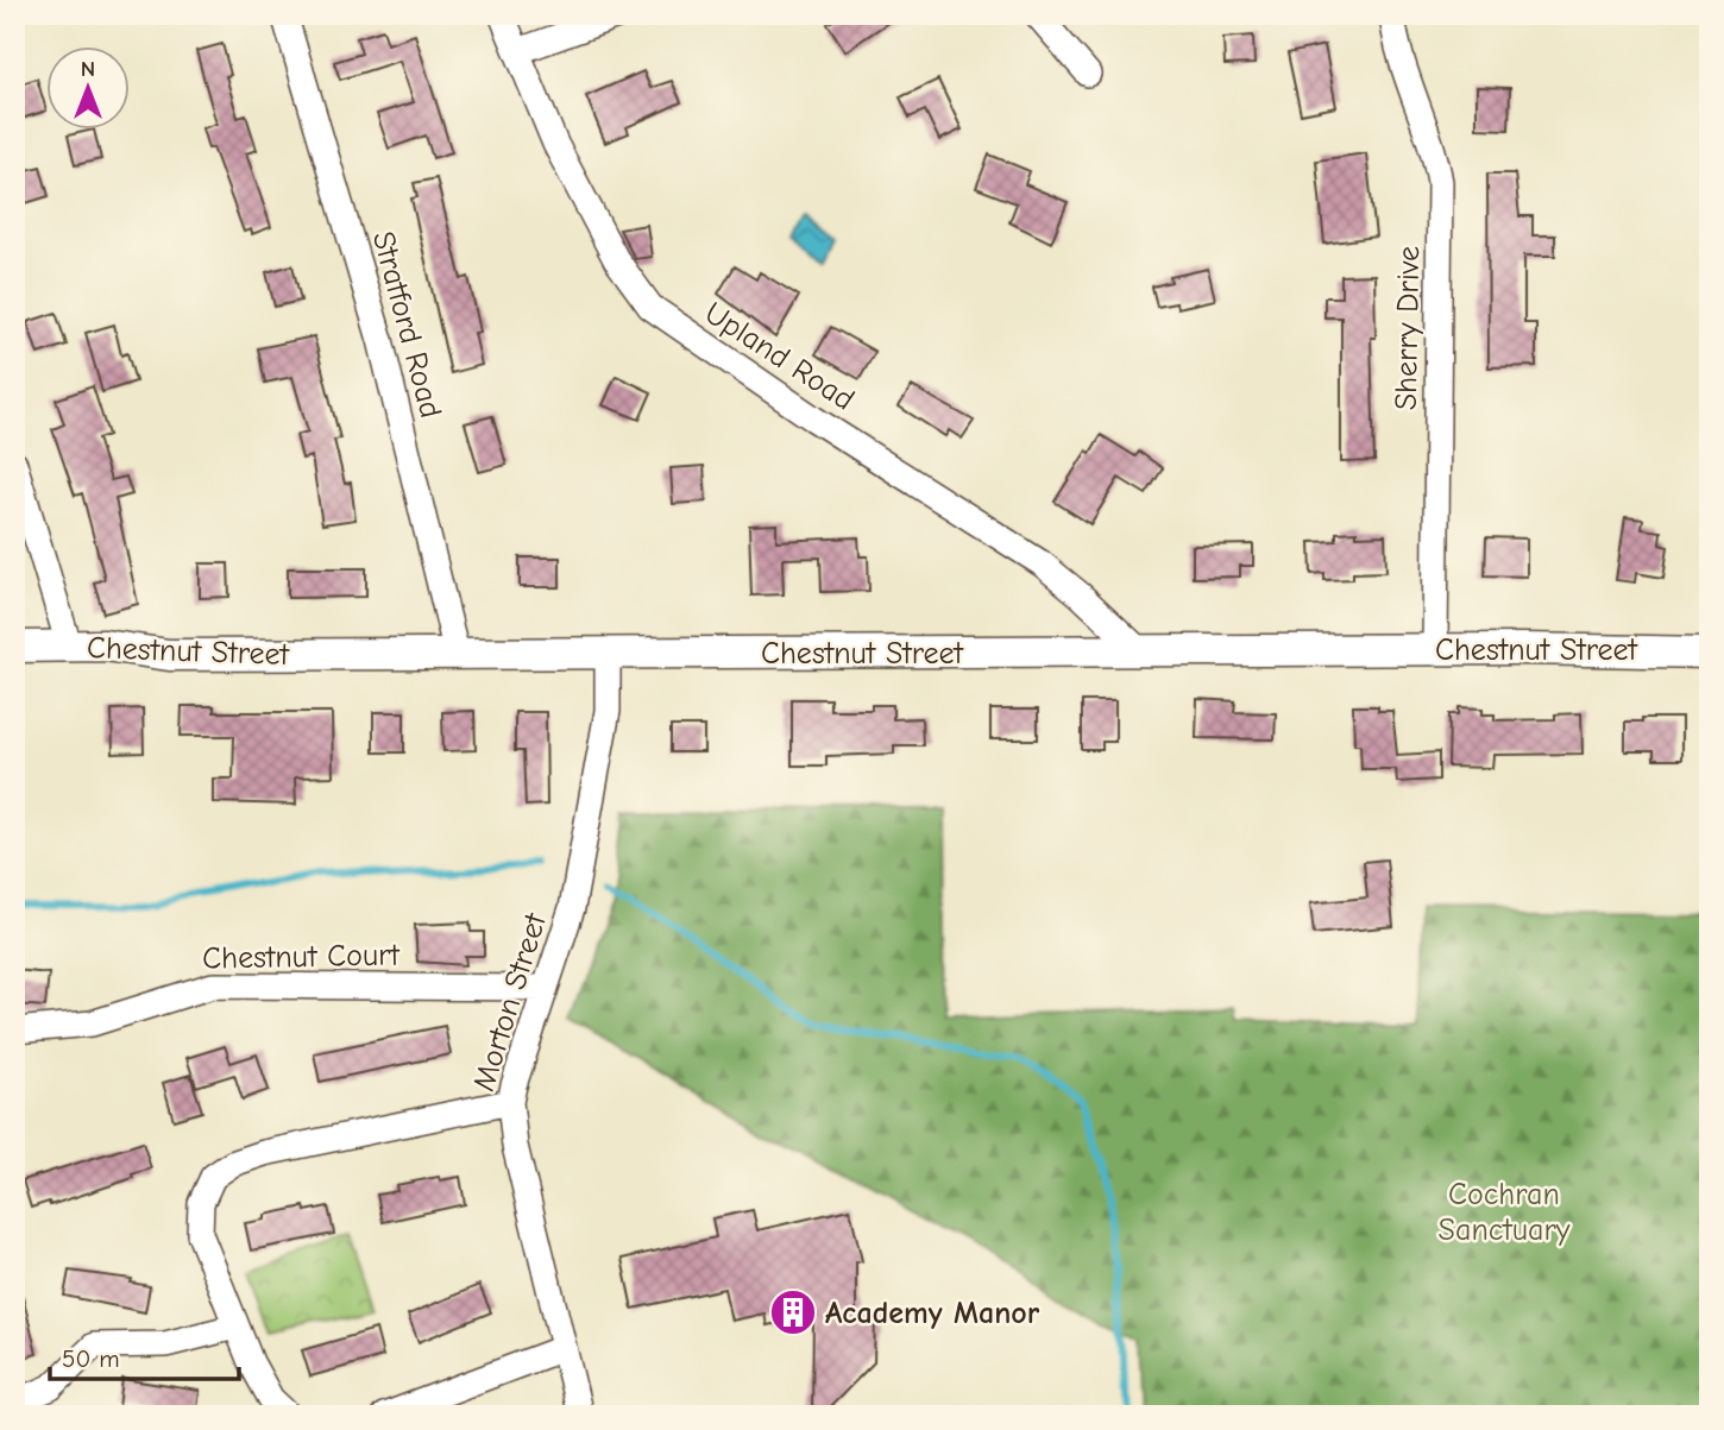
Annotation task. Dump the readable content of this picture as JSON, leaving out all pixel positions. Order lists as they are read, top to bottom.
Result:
{
  "streets": {
    "street": [
      "Stratford Road",
      "Sherry Drive",
      "Upland Road",
      "Chestnut Street",
      "Chestnut Court",
      "Morton Street"
    ]
  },
  "crossings": [
    ["Stratford Road", "Chestnut Street"],
    ["Sherry Drive", "Chestnut Street"],
    ["Upland Road", "Chestnut Street"],
    ["Chestnut Street", "Morton Street"],
    ["Chestnut Court", "Morton Street"]
  ],
  "parks": ["Cochran Sanctuary"],
  "places": {
    "building": ["Academy Manor"]
  },
  "scale_bar": "50 m",
  "north": "top"
}
